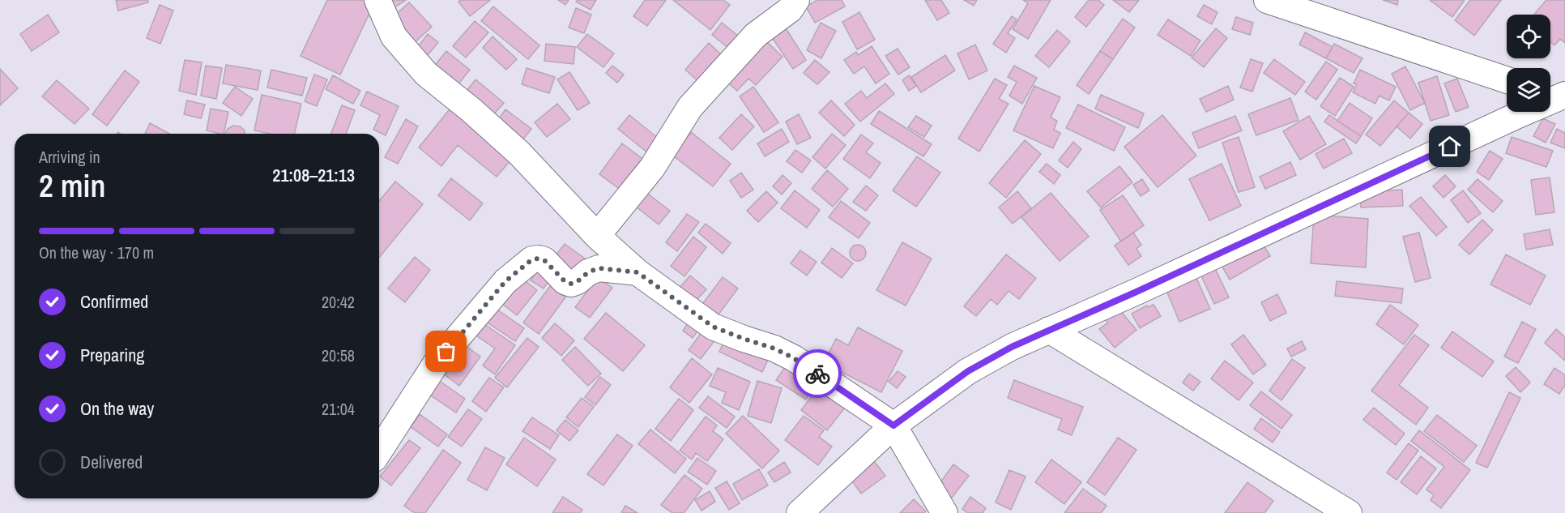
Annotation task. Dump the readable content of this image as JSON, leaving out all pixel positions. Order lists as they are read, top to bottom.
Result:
{
  "page": {
    "heading": ["2 min", "Arriving in", "21:08–21:13"],
    "bar": "On the way · 170 m",
    "list": [
      ["Confirmed", "20:42"],
      ["Preparing", "20:58"],
      ["On the way", "21:04"],
      "Delivered"
    ]
  }
}
